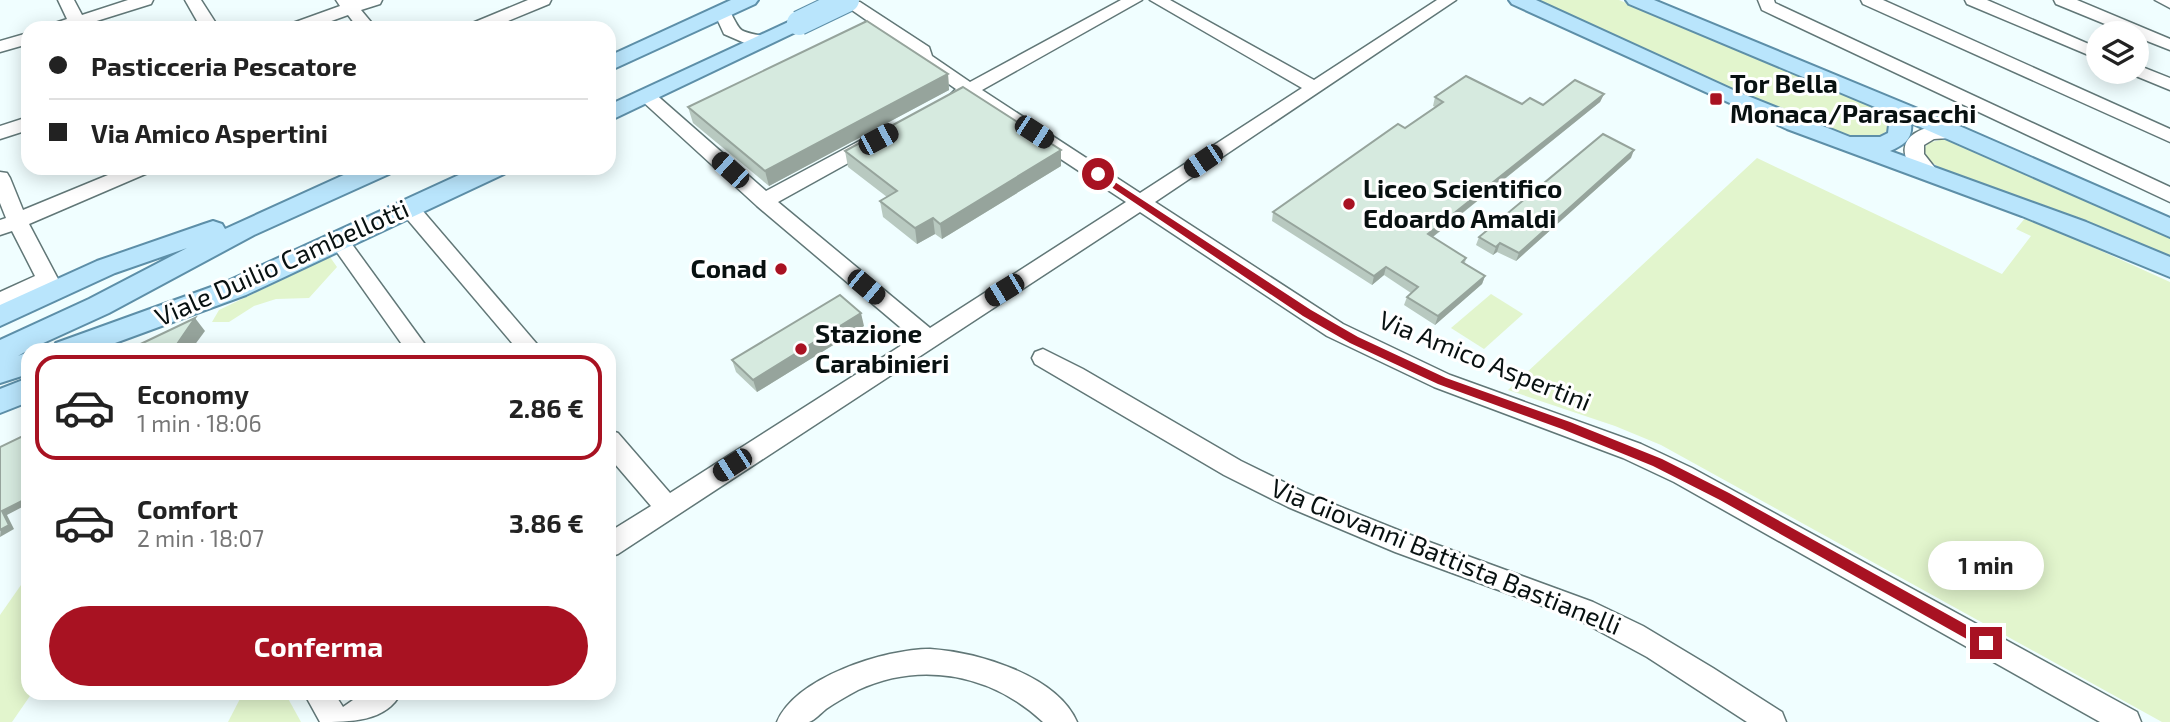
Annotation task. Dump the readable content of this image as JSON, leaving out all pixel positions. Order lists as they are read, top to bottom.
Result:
{
  "streets": {
    "main road": ["Viale Duilio Cambellotti"],
    "street": ["Via Amico Aspertini", "Via Giovanni Battista Bastianelli"]
  },
  "places": {
    "transit": ["Tor Bella Monaca/Parasacchi"],
    "other": ["Liceo Scientifico Edoardo Amaldi", "Conad", "Stazione Carabinieri"]
  },
  "page": {
    "banner": ["Pasticceria Pescatore", "Via Amico Aspertini"],
    "list": [
      {
        "name": "Economy",
        "note": "1 min · 18:06",
        "value": "2.86 €"
      },
      {
        "name": "Comfort",
        "note": "2 min · 18:07",
        "value": "3.86 €"
      }
    ],
    "bubble": "1 min",
    "buttons": "Conferma"
  }
}
